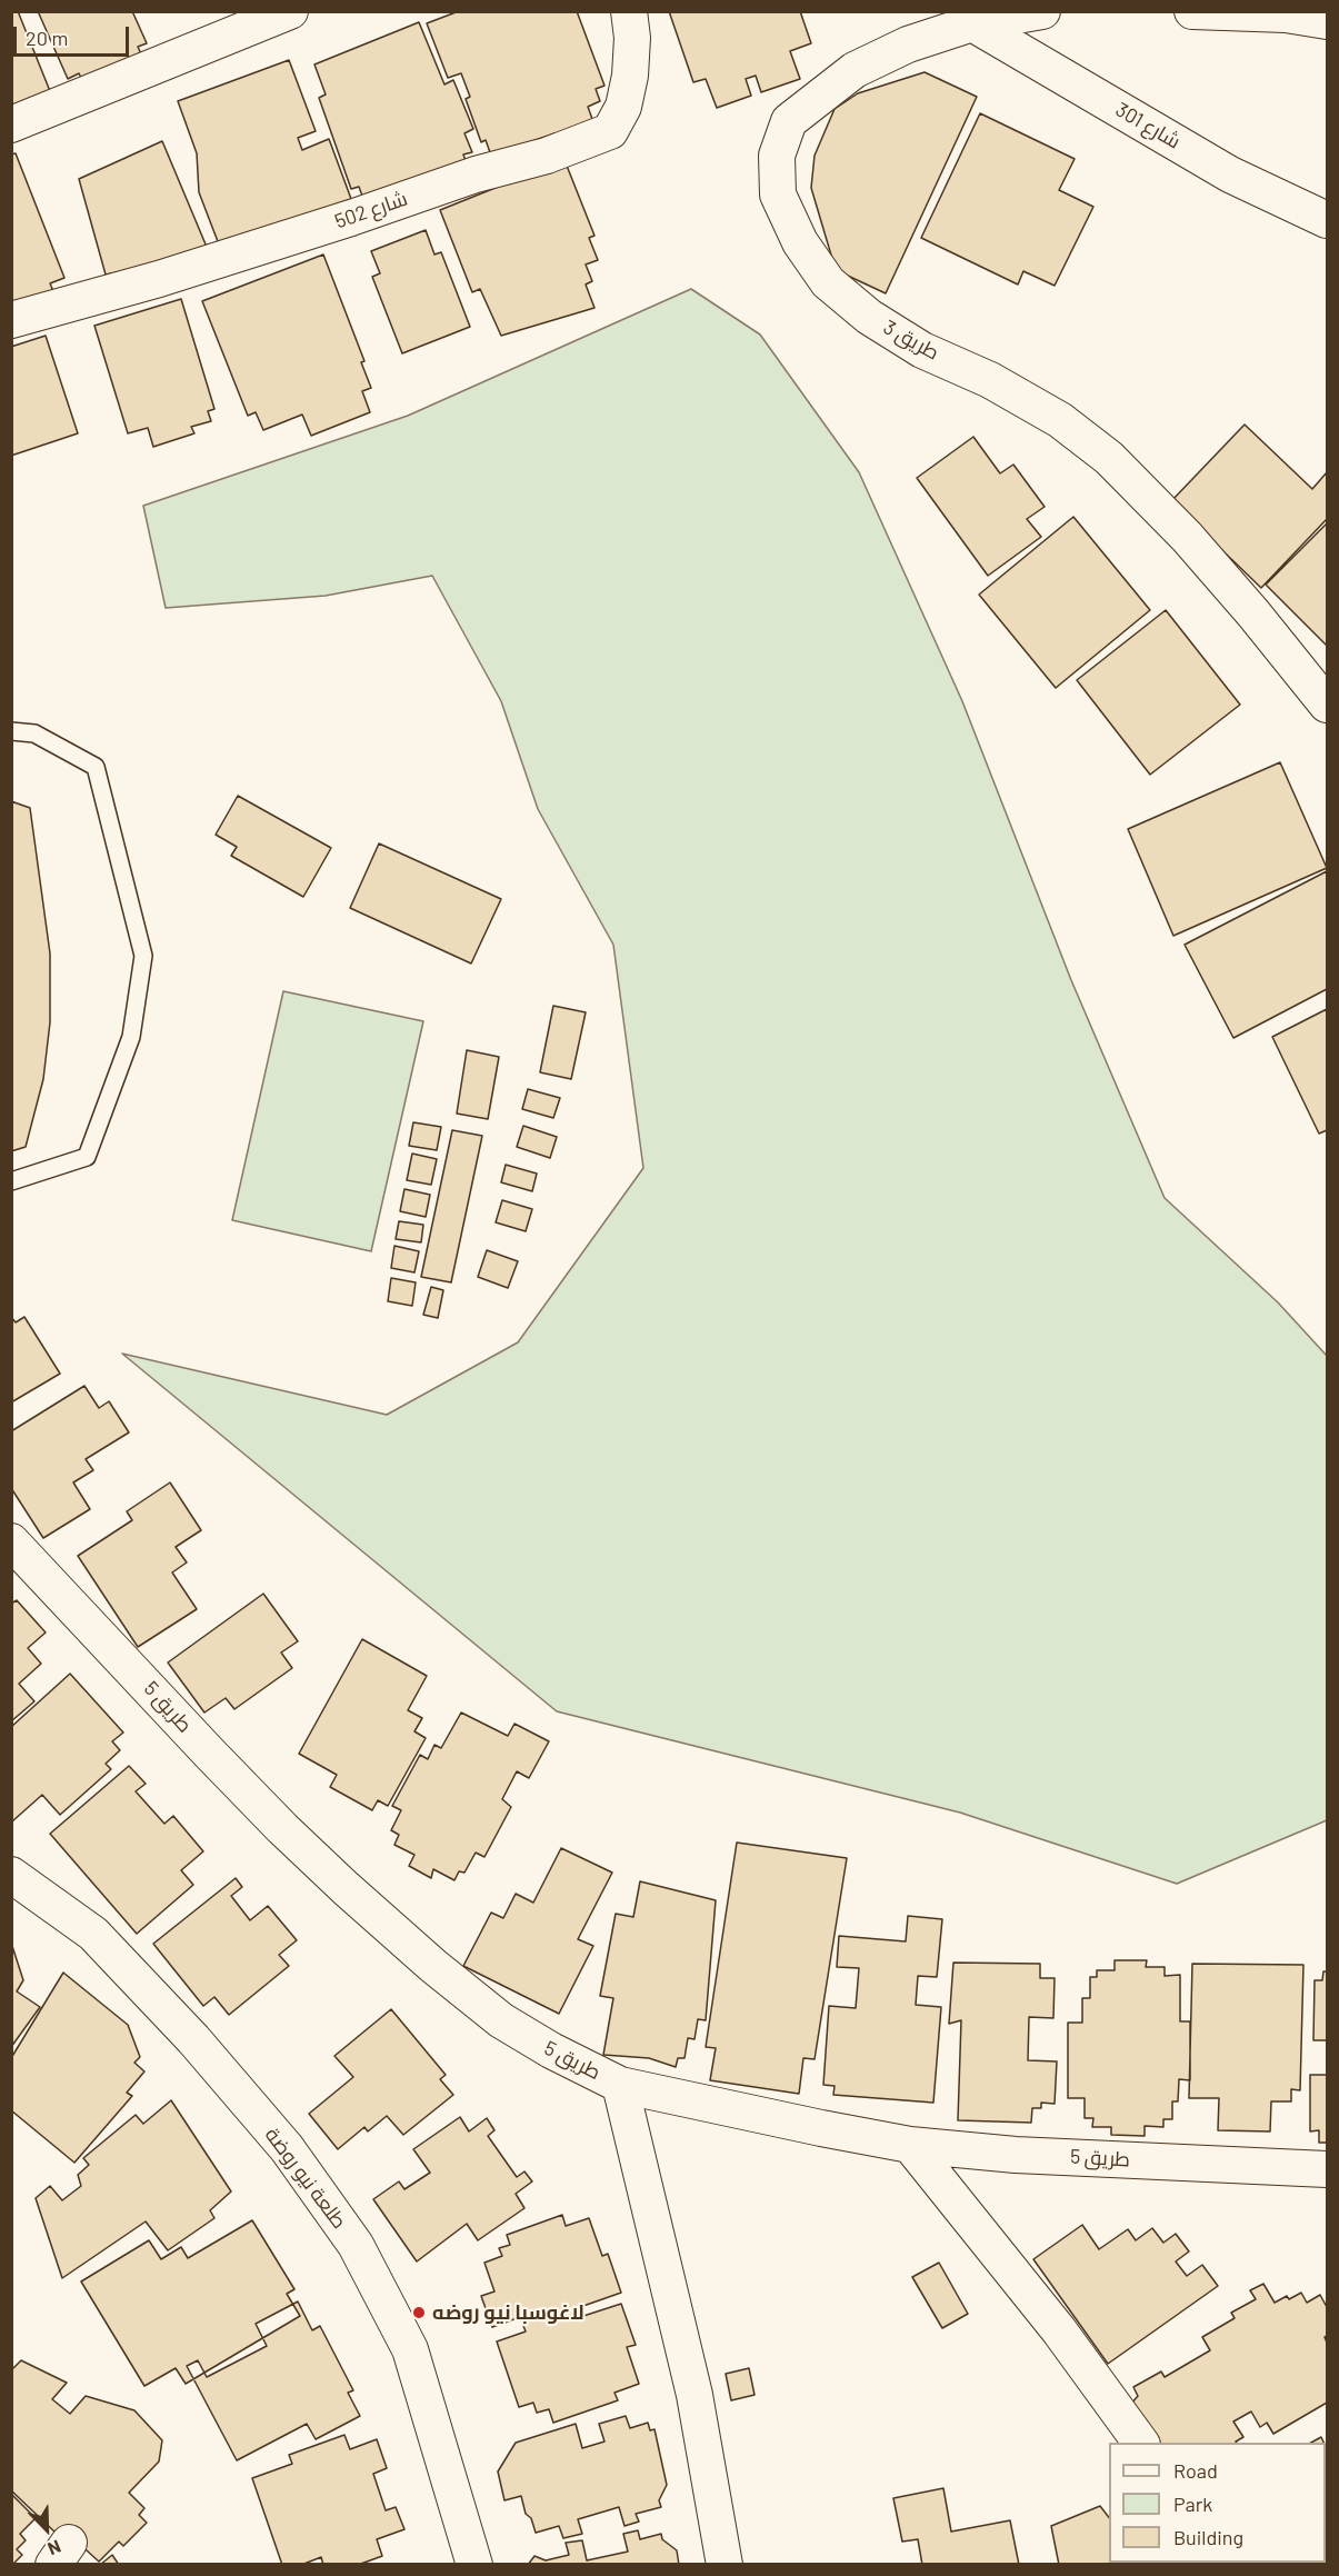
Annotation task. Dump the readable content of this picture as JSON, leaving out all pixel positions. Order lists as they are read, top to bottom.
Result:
{
  "streets": {
    "street": [
      "شارع 301",
      "شارع 502",
      "طريق 3",
      "طريق 5",
      "طلعة نيو روضة"
    ]
  },
  "crossings": [
    ["شارع 301", "طريق 3"]
  ],
  "places": ["لاغوسبا نيو روضه"],
  "legend": ["Road", "Park", "Building"],
  "scale_bar": "20 m",
  "north": "bottom right"
}
